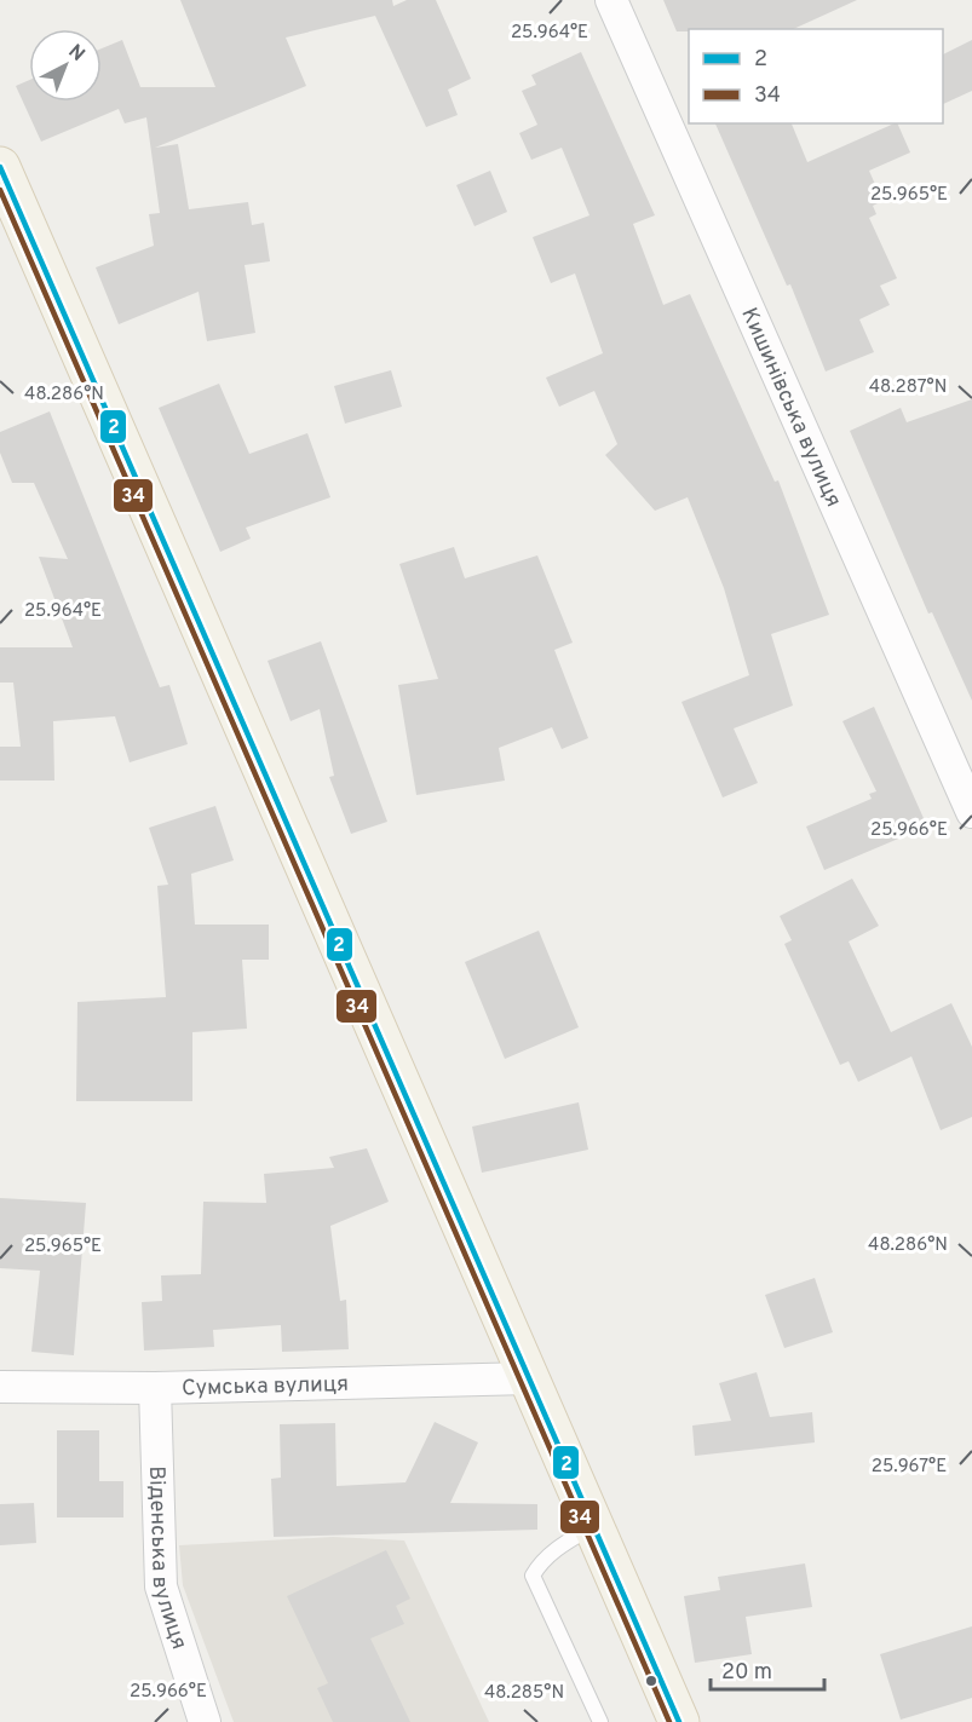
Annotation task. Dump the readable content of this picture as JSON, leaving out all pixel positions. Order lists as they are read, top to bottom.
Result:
{
  "streets": {
    "street": ["Кишинівська вулиця", "Сумська вулиця", "Віденська вулиця"]
  },
  "crossings": [
    ["Сумська вулиця", "Віденська вулиця"]
  ],
  "lines": ["transit line 2", "transit line 34"],
  "legend": ["2", "34"],
  "scale_bar": "20 m",
  "north": "top right",
  "coordinates": [
    "25.964°E",
    "25.965°E",
    "48.287°N",
    "48.286°N",
    "25.966°E",
    "25.967°E",
    "48.285°N"
  ]
}
